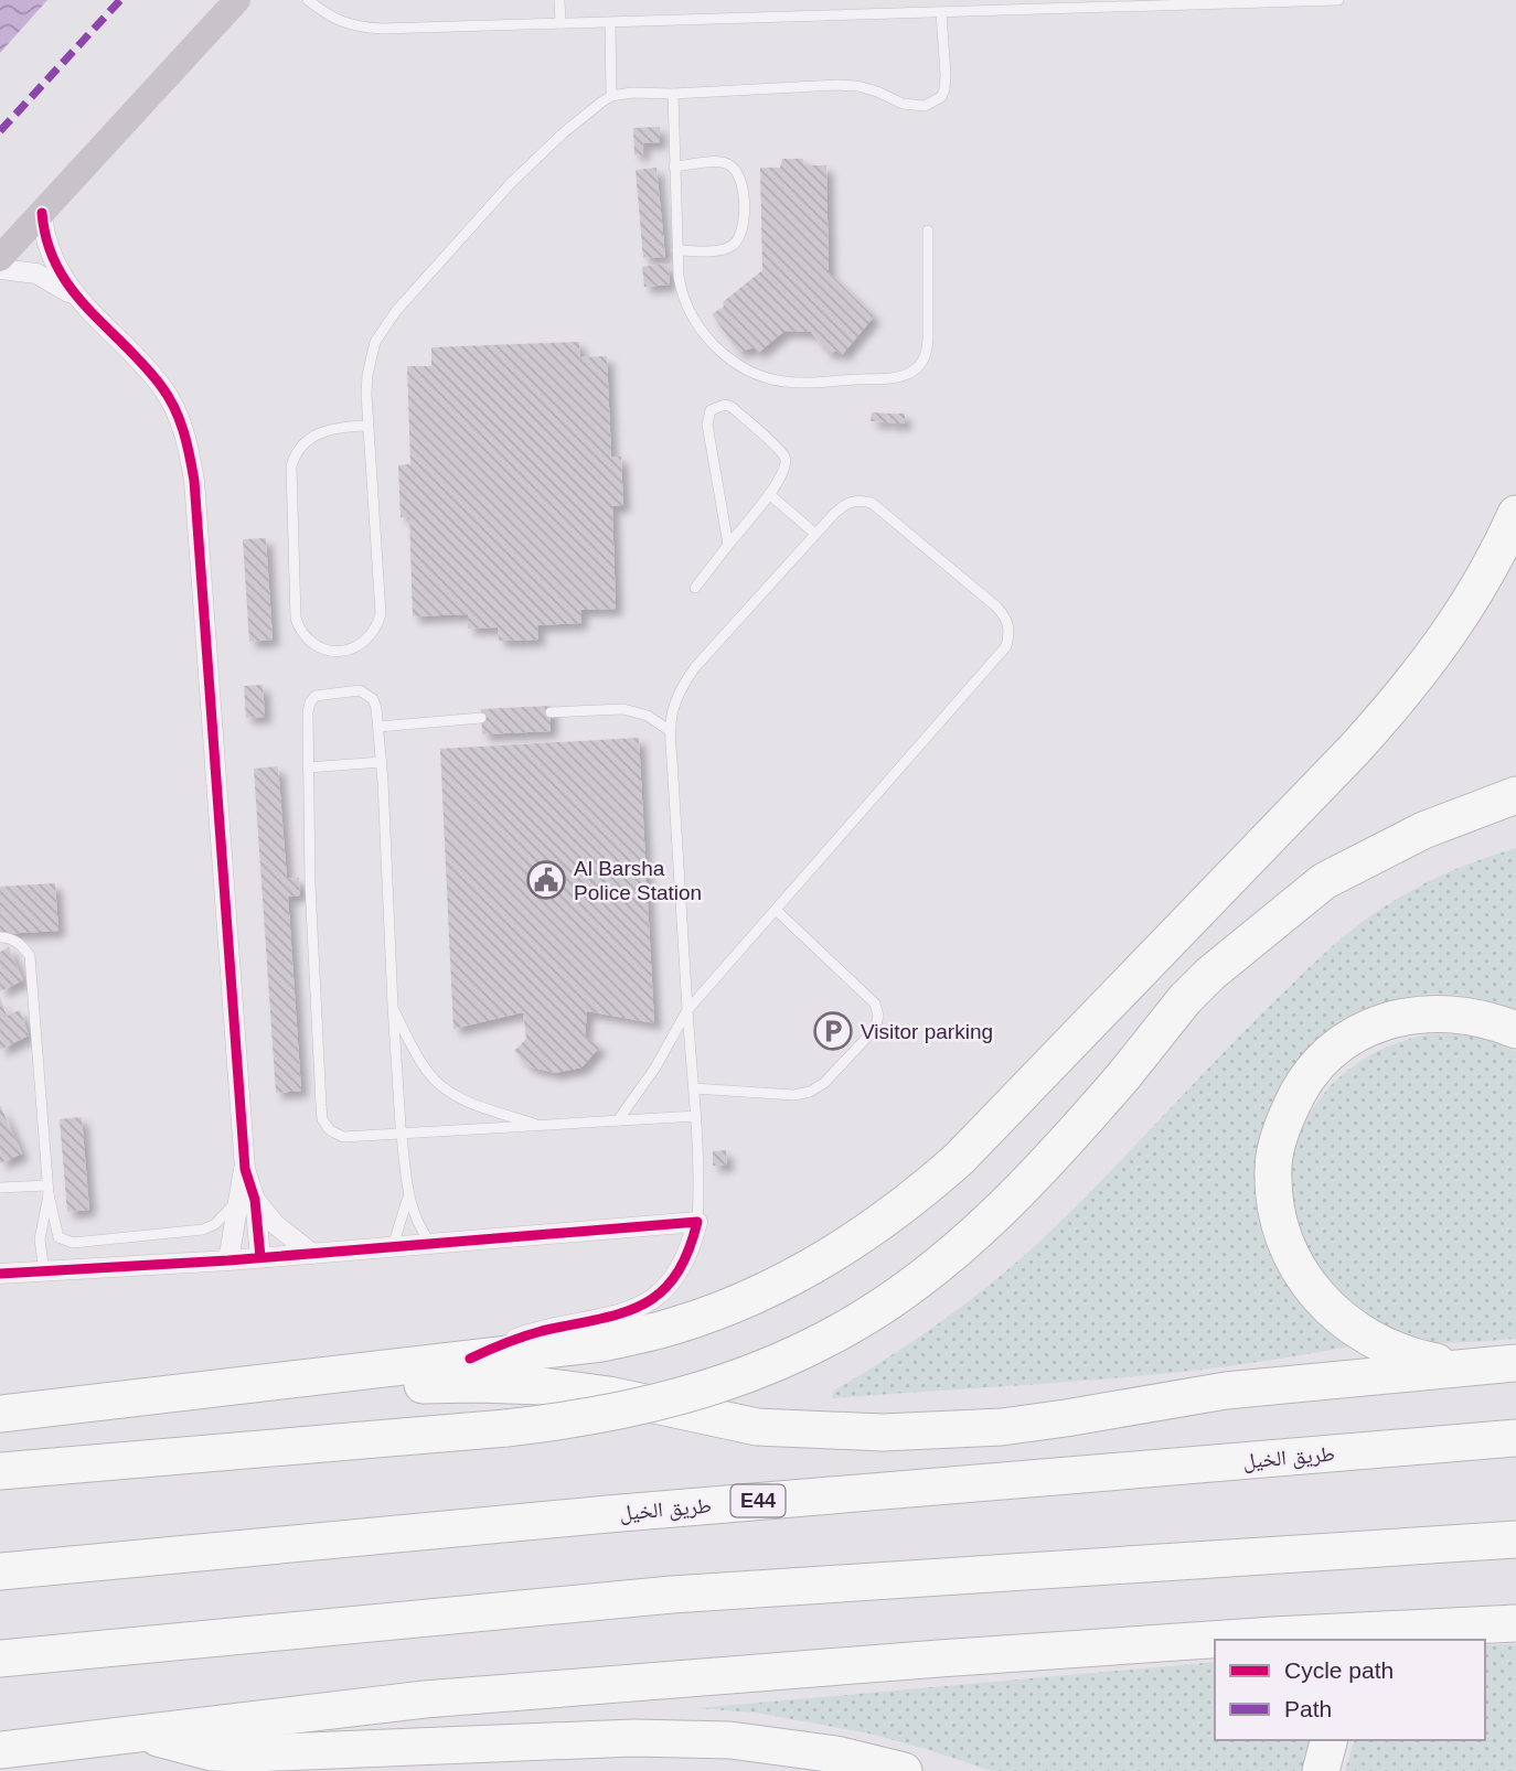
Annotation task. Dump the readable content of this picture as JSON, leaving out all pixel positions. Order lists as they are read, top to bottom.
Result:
{
  "streets": {
    "highway": ["طريق الخيل", "E44"]
  },
  "places": {
    "public building": ["Al Barsha Police Station"],
    "parking": ["Visitor parking"]
  },
  "legend": ["Cycle path", "Path"]
}
